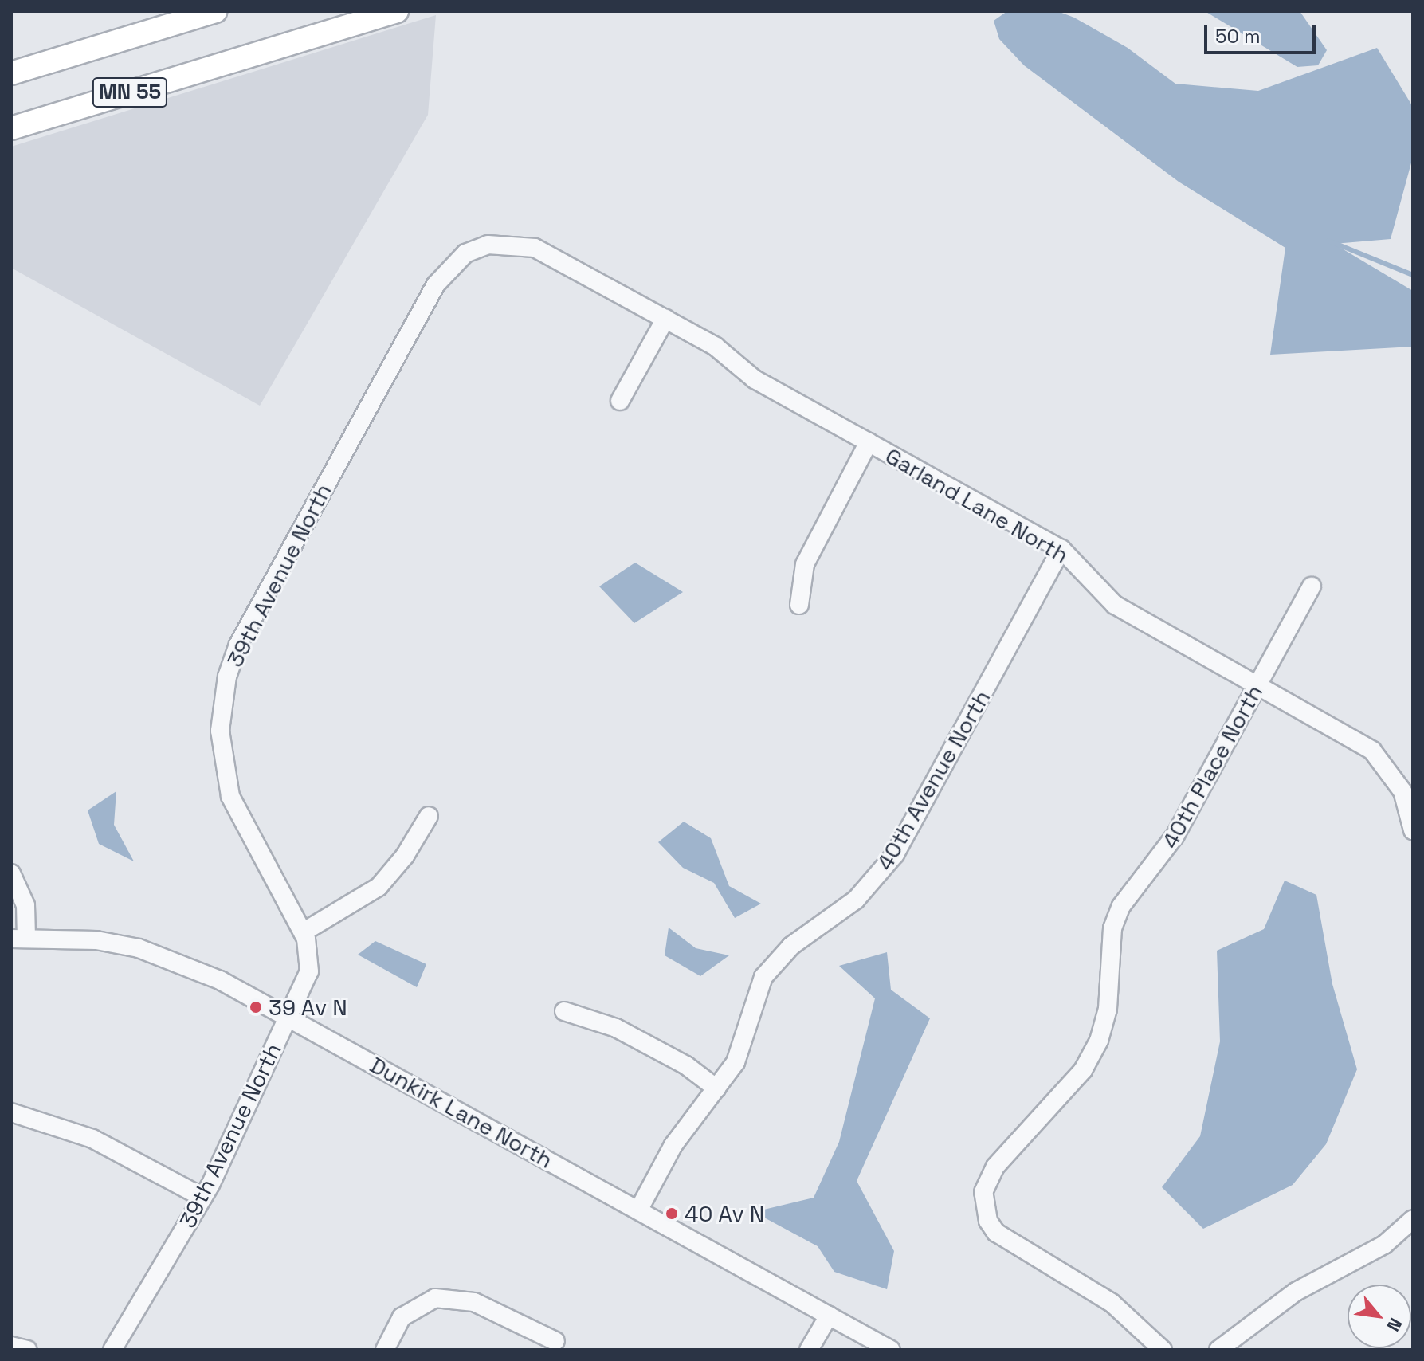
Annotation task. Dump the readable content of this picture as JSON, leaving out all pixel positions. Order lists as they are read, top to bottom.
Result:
{
  "streets": {
    "main road": ["MN 55"],
    "street": [
      "Garland Lane North",
      "39th Avenue North",
      "40th Place North",
      "40th Avenue North",
      "Dunkirk Lane North"
    ]
  },
  "crossings": [
    ["Garland Lane North", "39th Avenue North"],
    ["Garland Lane North", "40th Place North"],
    ["Garland Lane North", "40th Avenue North"],
    ["39th Avenue North", "Dunkirk Lane North"],
    ["40th Avenue North", "Dunkirk Lane North"]
  ],
  "places": ["39 Av N", "40 Av N"],
  "scale_bar": "50 m",
  "north": "bottom right"
}
